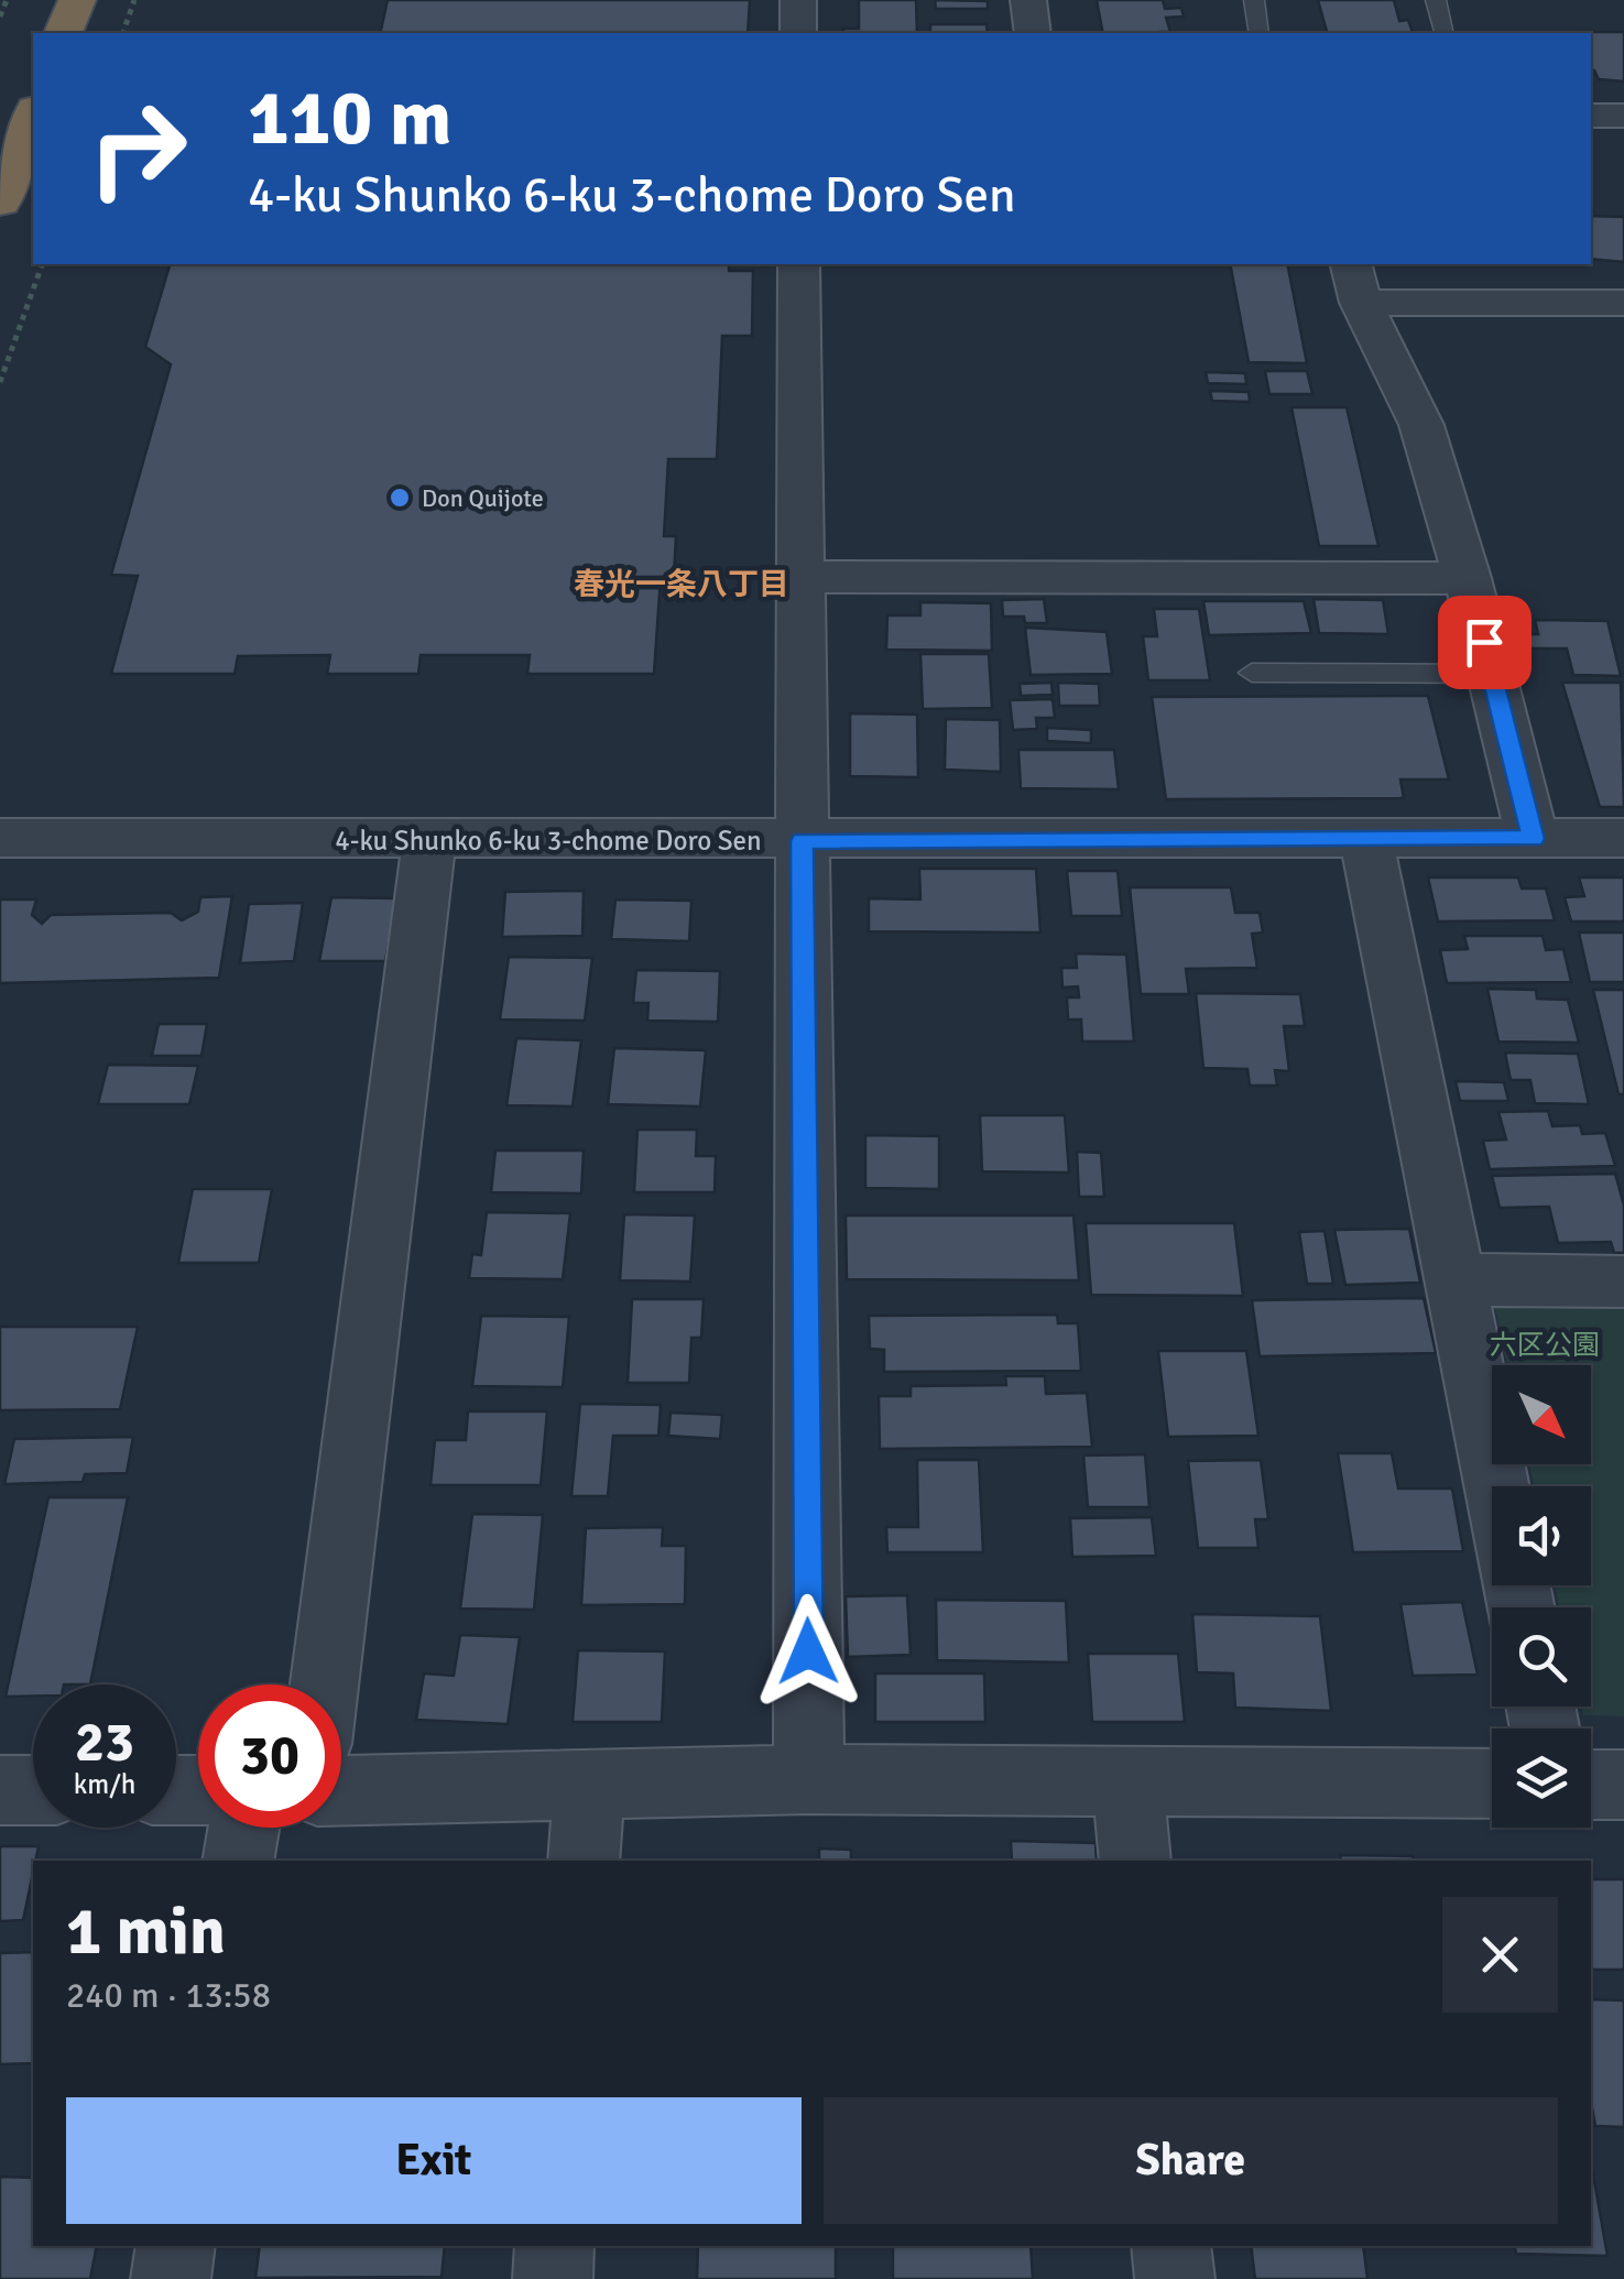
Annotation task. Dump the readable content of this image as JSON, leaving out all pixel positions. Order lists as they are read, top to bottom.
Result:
{
  "streets": {
    "street": ["4-ku Shunko 6-ku 3-chome Doro Sen"]
  },
  "districts": ["春光一条八丁目"],
  "parks": ["六区公園"],
  "places": ["Don Quijote"],
  "north": "bottom right",
  "page": {
    "turn": ["110 m", "4-ku Shunko 6-ku 3-chome Doro Sen"],
    "speed": "23 km/h",
    "limit": "30",
    "heading": ["1 min", "240 m · 13:58"],
    "buttons": ["Exit", "Share"]
  }
}
